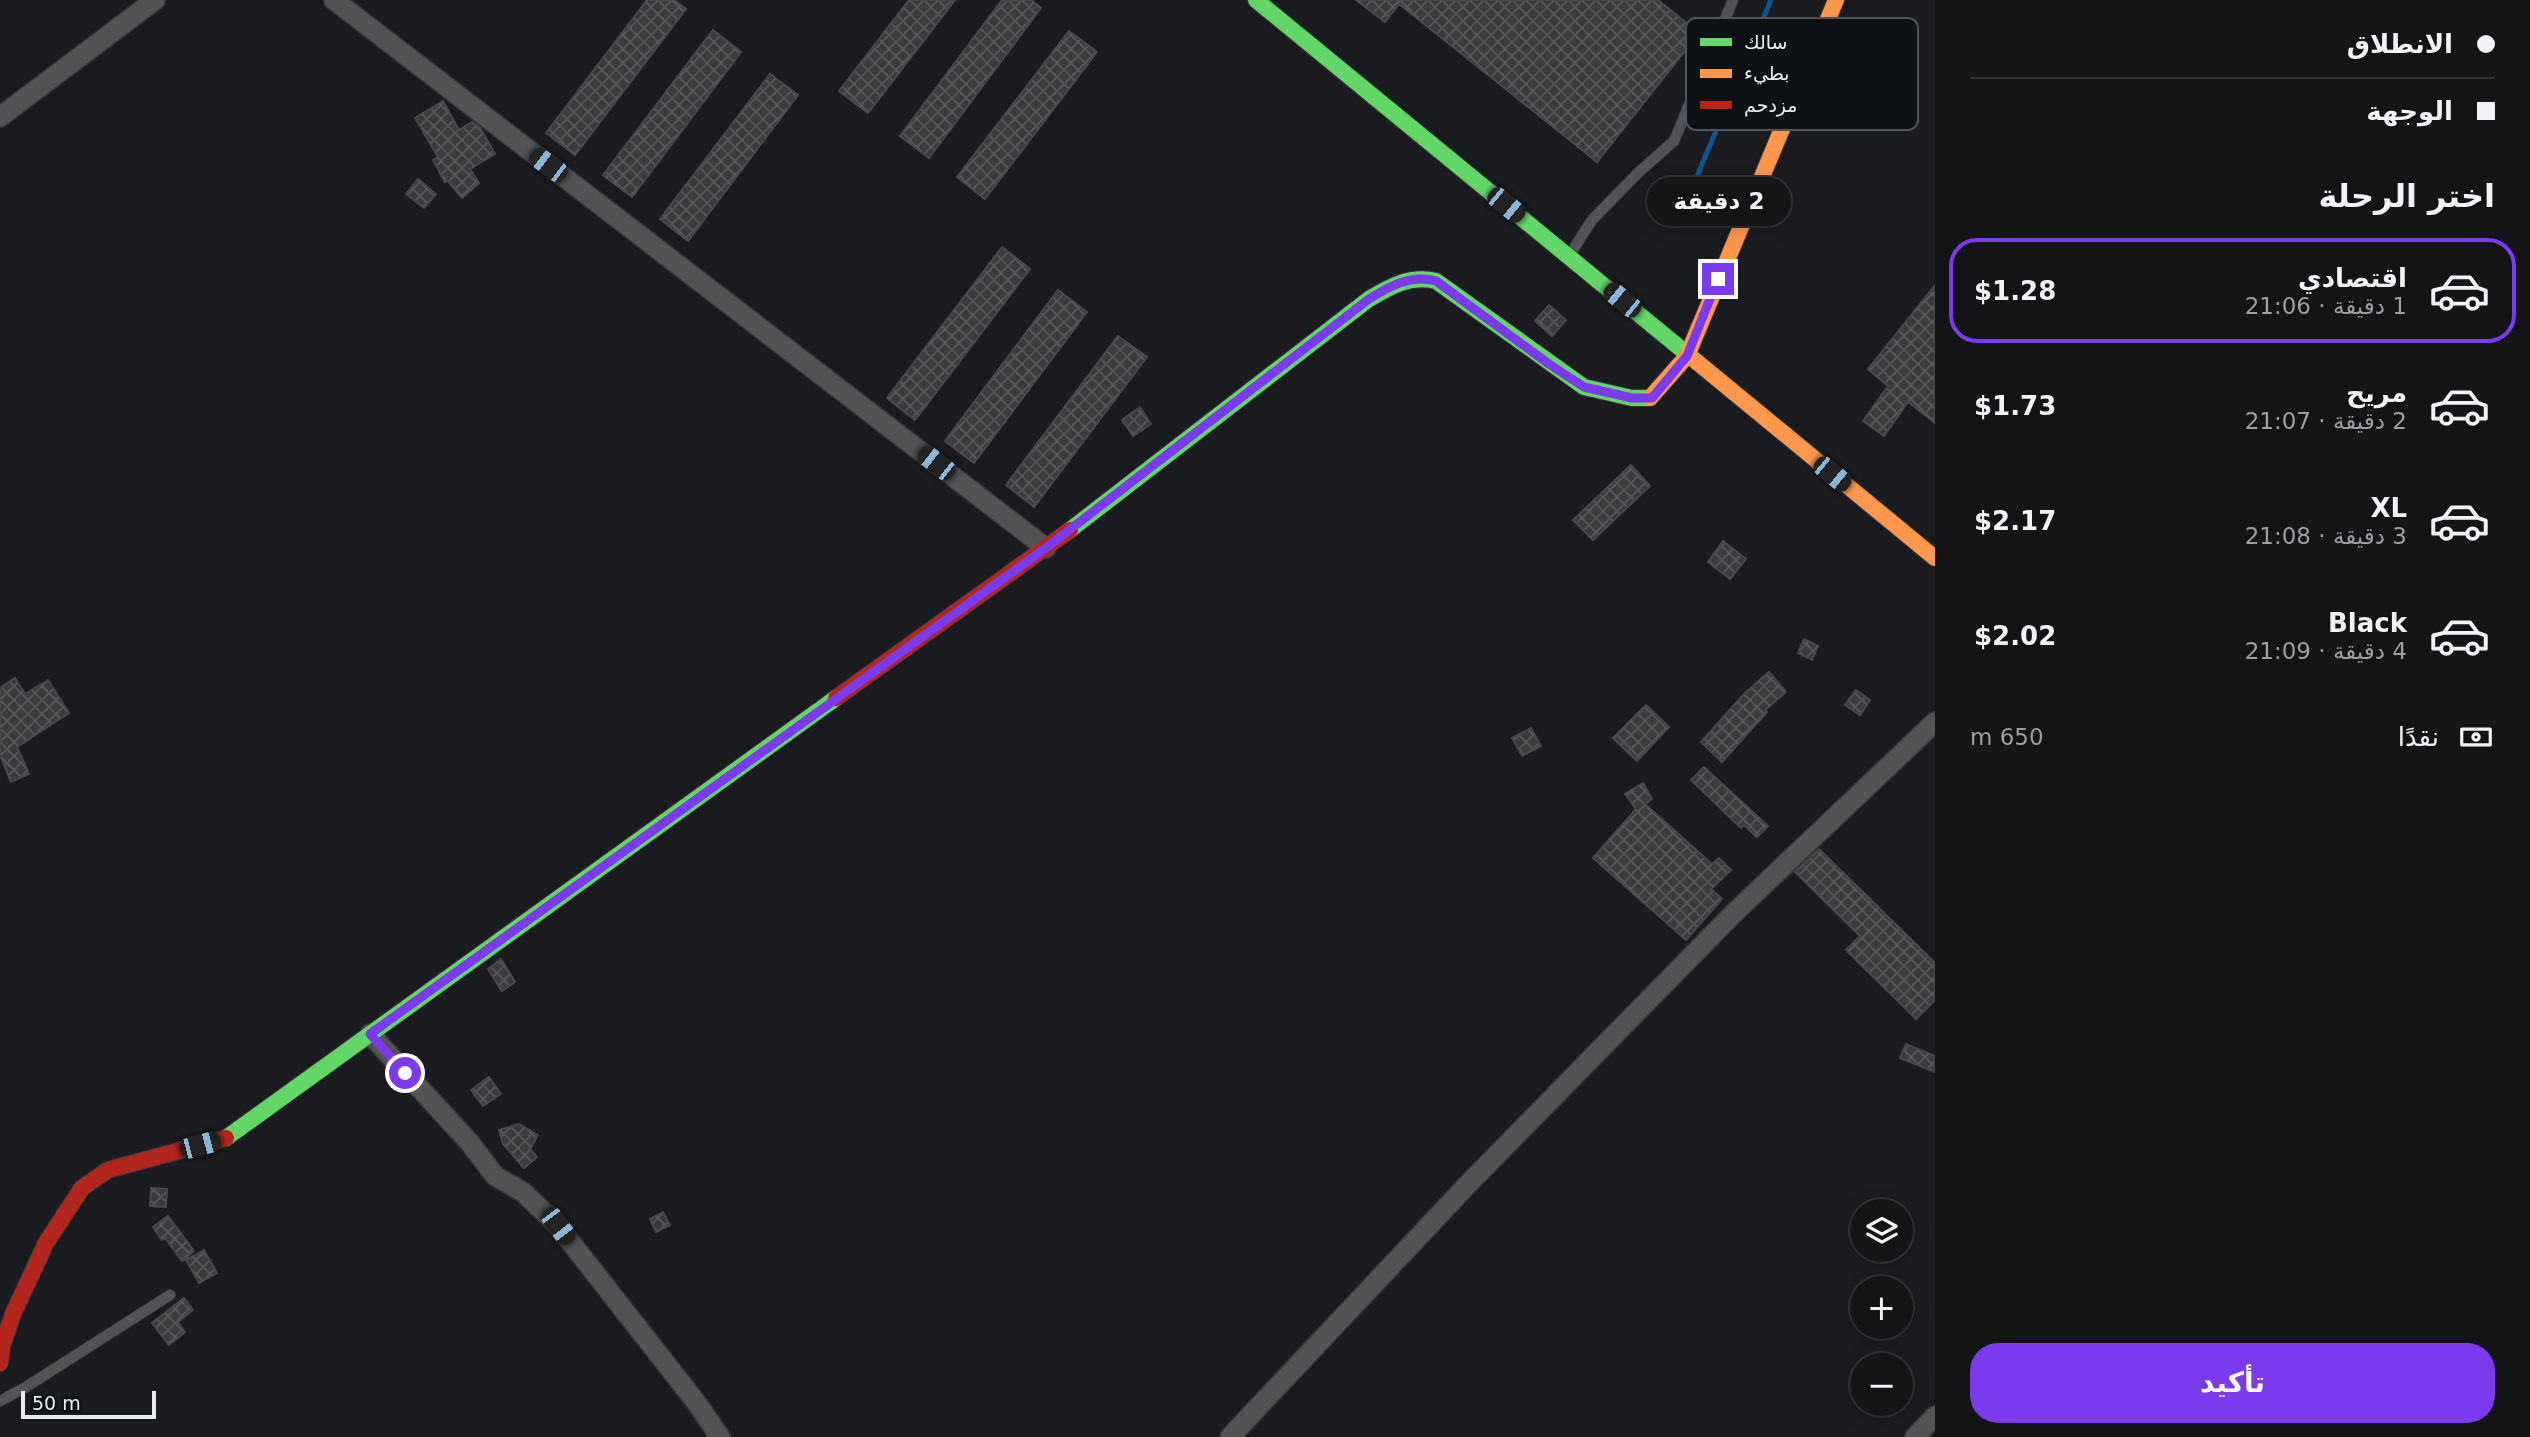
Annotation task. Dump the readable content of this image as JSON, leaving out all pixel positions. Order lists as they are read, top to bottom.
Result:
{
  "legend": ["سالك", "بطيء", "مزدحم"],
  "scale_bar": "50 m",
  "page": {
    "banner": ["الانطلاق", "الوجهة"],
    "heading": "اختر الرحلة",
    "bubble": "2 دقيقة",
    "list": [
      {
        "name": "اقتصادي",
        "note": "1 دقيقة · 21:06",
        "value": "$1.28"
      },
      {
        "name": "مريح",
        "note": "2 دقيقة · 21:07",
        "value": "$1.73"
      },
      {
        "name": "XL",
        "note": "3 دقيقة · 21:08",
        "value": "$2.17"
      },
      {
        "name": "Black",
        "note": "4 دقيقة · 21:09",
        "value": "$2.02"
      }
    ],
    "pay": ["نقدًا", "650 m"],
    "map_buttons": ["+", "−"],
    "buttons": "تأكيد",
    "scale": "50 m"
  }
}
